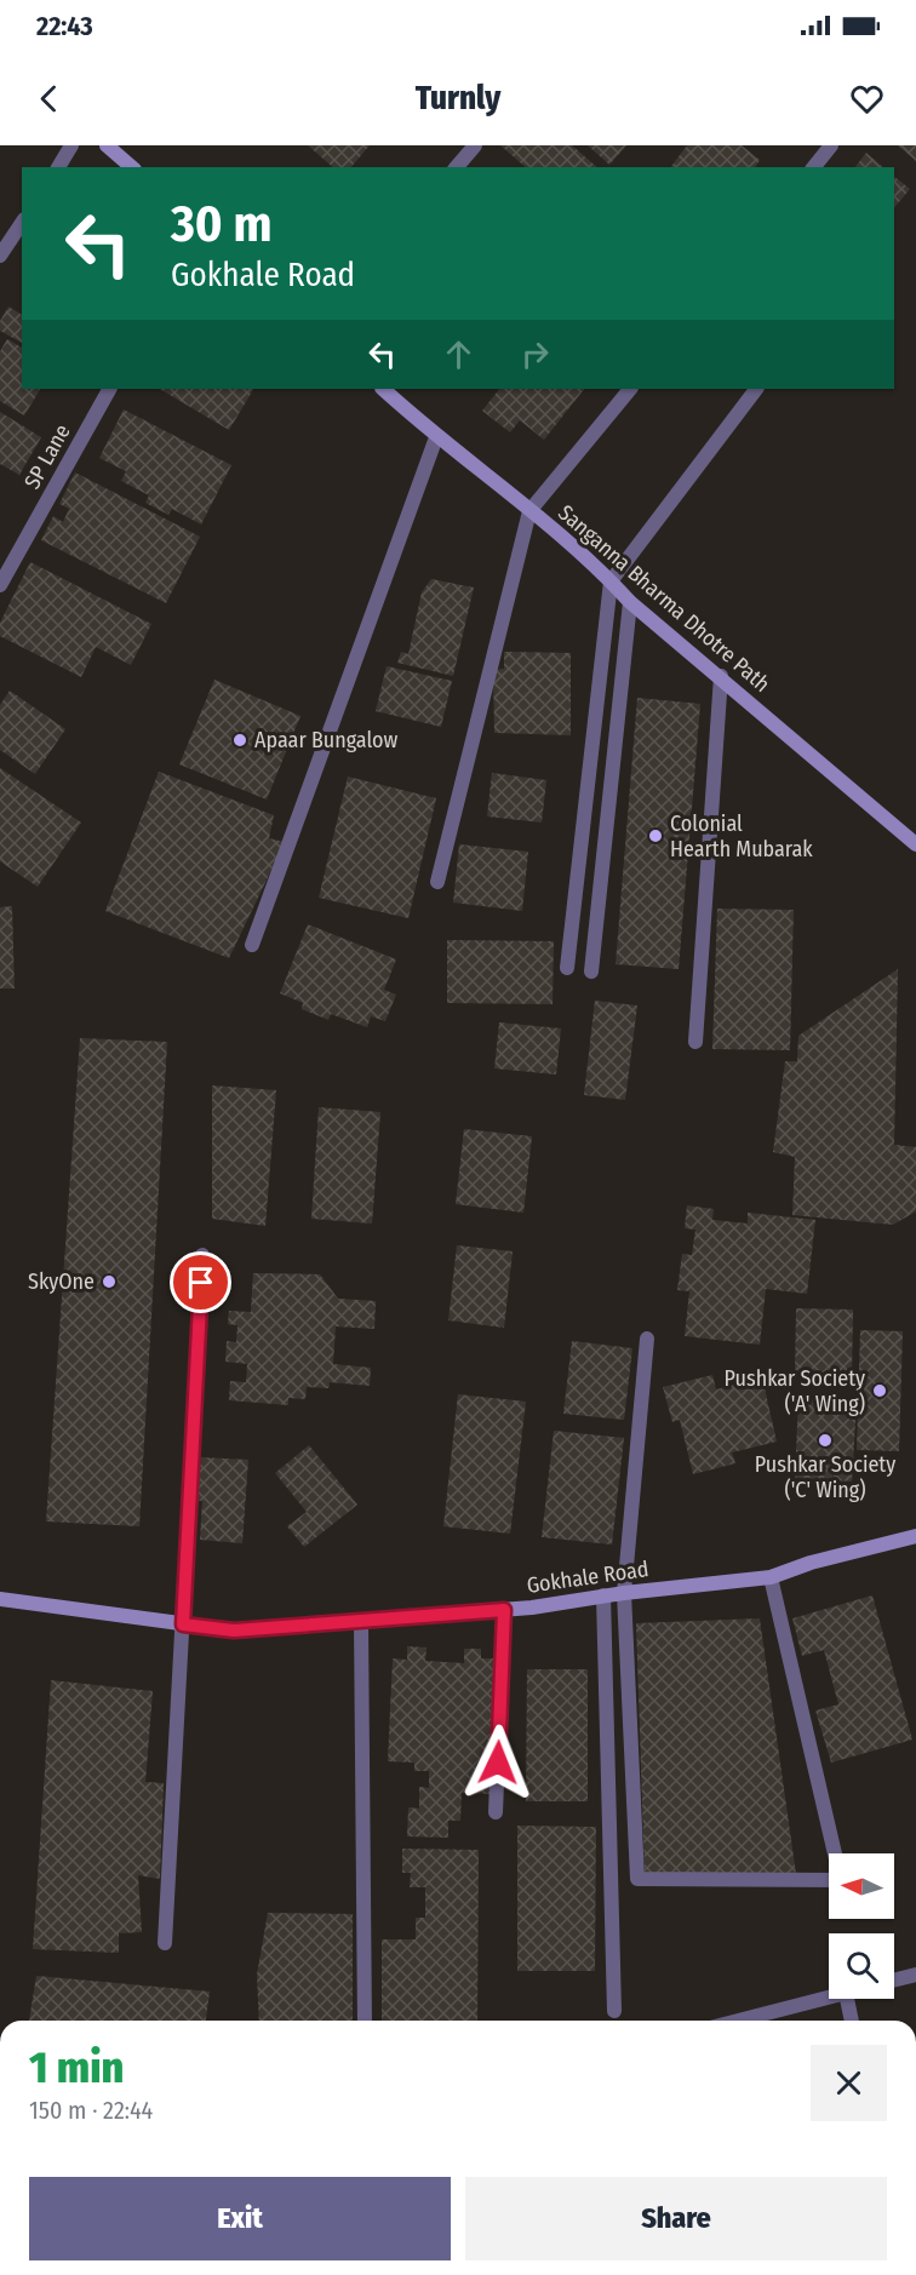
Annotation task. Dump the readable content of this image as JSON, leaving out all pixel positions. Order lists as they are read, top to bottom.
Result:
{
  "streets": {
    "street": ["SP Lane", "Sanganna Bharma Dhotre Path", "Gokhale Road"]
  },
  "places": [
    "Apaar Bungalow",
    "Colonial Hearth Mubarak",
    "SkyOne",
    "Pushkar Society ('A' Wing)",
    "Pushkar Society ('C' Wing)"
  ],
  "north": "left",
  "page": {
    "status": "22:43",
    "header": "Turnly",
    "turn": ["30 m", "Gokhale Road"],
    "heading": ["1 min", "150 m · 22:44"],
    "buttons": ["Exit", "Share"]
  }
}
